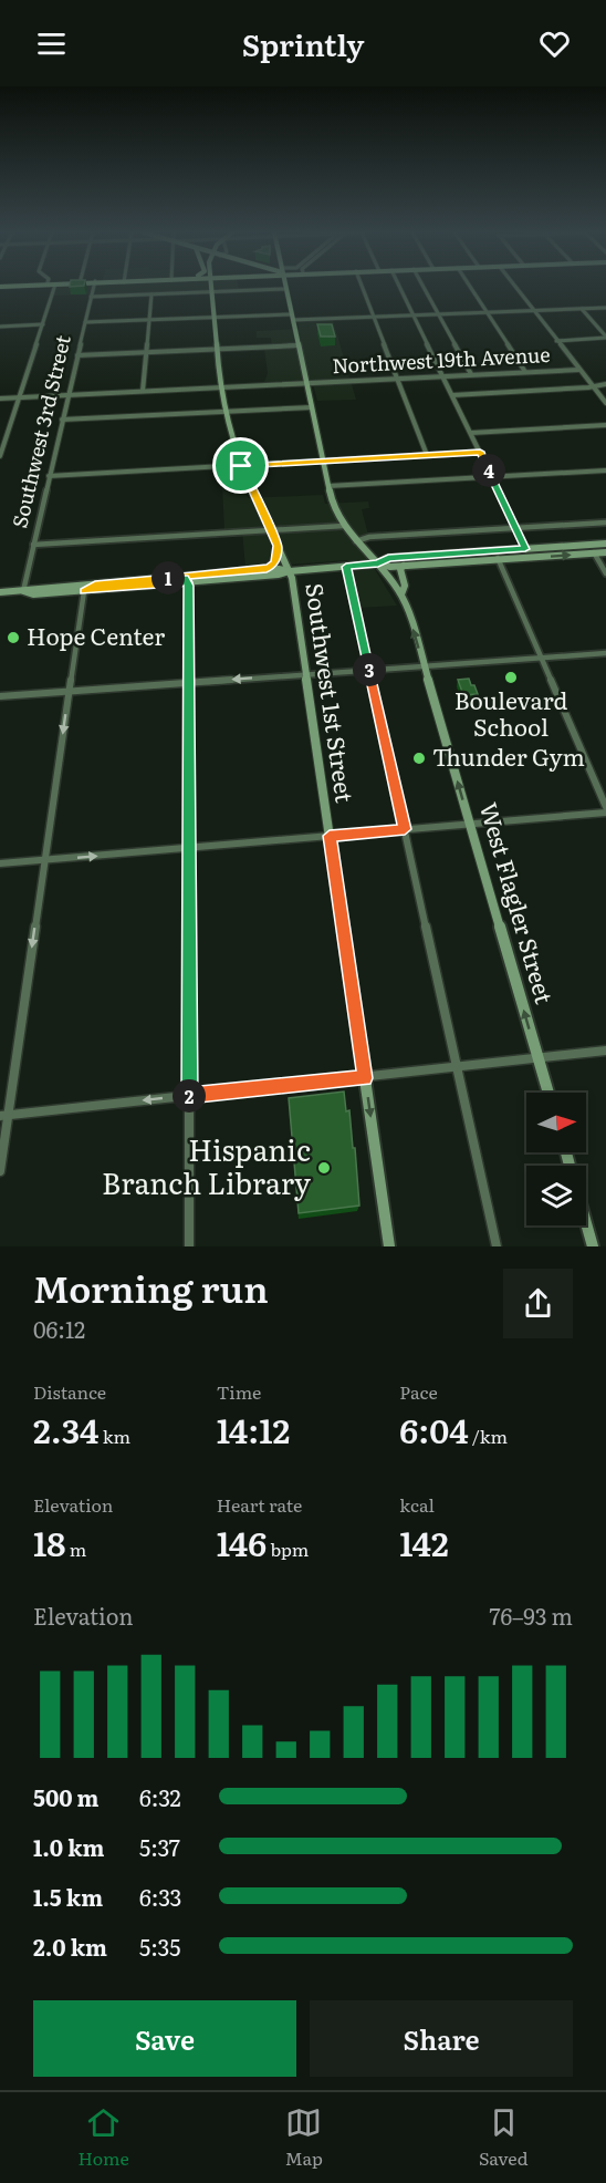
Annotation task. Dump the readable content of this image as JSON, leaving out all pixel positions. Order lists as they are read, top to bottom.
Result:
{
  "streets": {
    "main road": ["Southwest 1st Street", "West Flagler Street"],
    "street": ["Northwest 19th Avenue", "Southwest 3rd Street"]
  },
  "crossings": [
    ["Northwest 19th Avenue", "Southwest 3rd Street"],
    ["Northwest 19th Avenue", "Southwest 1st Street"],
    ["Northwest 19th Avenue", "West Flagler Street"]
  ],
  "one_way": ["West Flagler Street"],
  "places": [
    "Hope Center",
    "Boulevard School",
    "Thunder Gym",
    "Hispanic Branch Library"
  ],
  "north": "right",
  "page": {
    "header": "Sprintly",
    "pins": [
      "4",
      "1",
      "3",
      "2"
    ],
    "heading": ["Morning run", "06:12"],
    "stats": [
      ["Distance", "2.34 km"],
      ["Time", "14:12"],
      ["Pace", "6:04 /km"],
      ["Elevation", "18 m"],
      ["Heart rate", "146 bpm"],
      ["kcal", "142"]
    ],
    "chart": ["Elevation", "76–93 m"],
    "list": [
      {
        "name": "500 m",
        "note": "6:32"
      },
      {
        "name": "1.0 km",
        "note": "5:37"
      },
      {
        "name": "1.5 km",
        "note": "6:33"
      },
      {
        "name": "2.0 km",
        "note": "5:35"
      }
    ],
    "buttons": ["Save", "Share"],
    "tabs": ["Home", "Map", "Saved"]
  }
}
